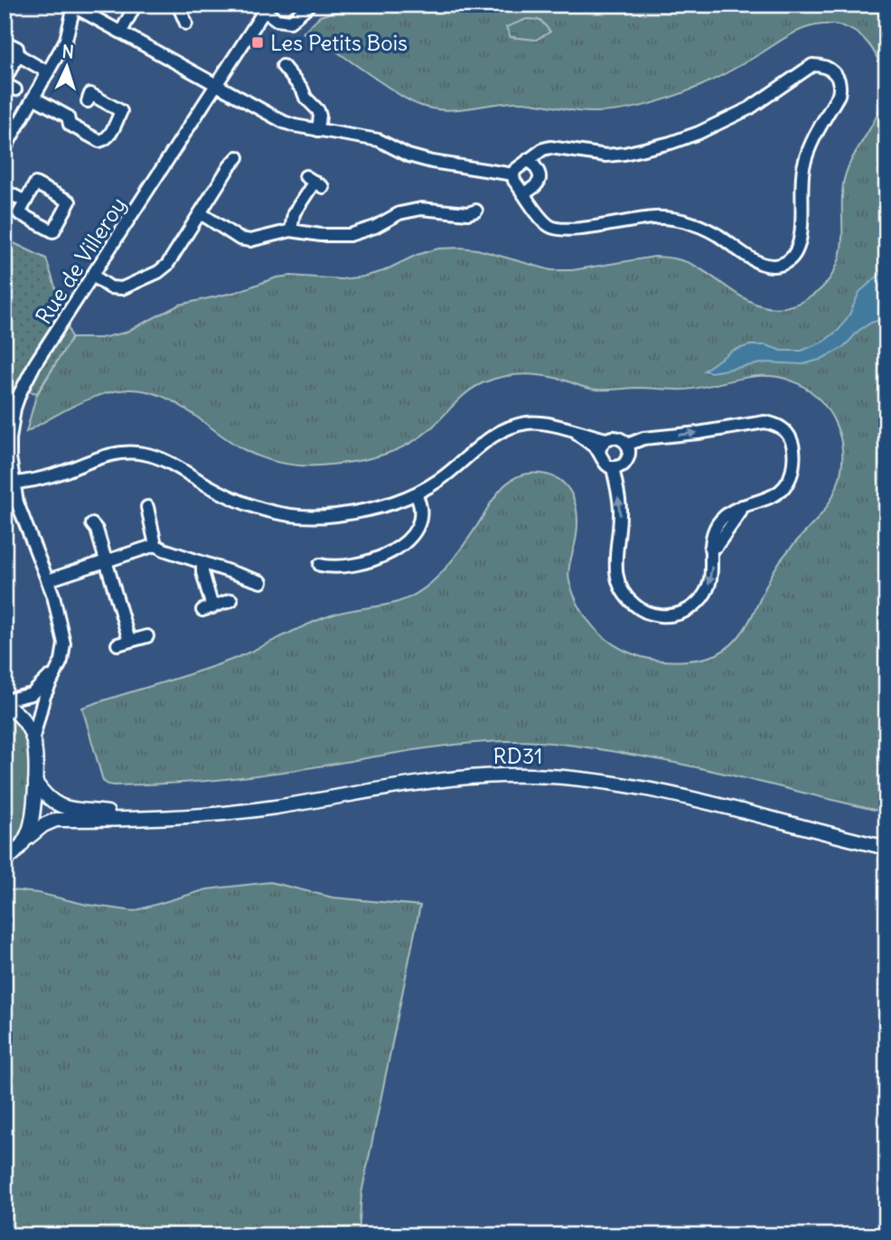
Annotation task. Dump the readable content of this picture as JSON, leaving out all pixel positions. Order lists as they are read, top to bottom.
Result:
{
  "streets": {
    "main road": ["RD31"],
    "street": ["Rue de Villeroy"]
  },
  "places": {
    "transit": ["Les Petits Bois"]
  },
  "north": "top"
}
